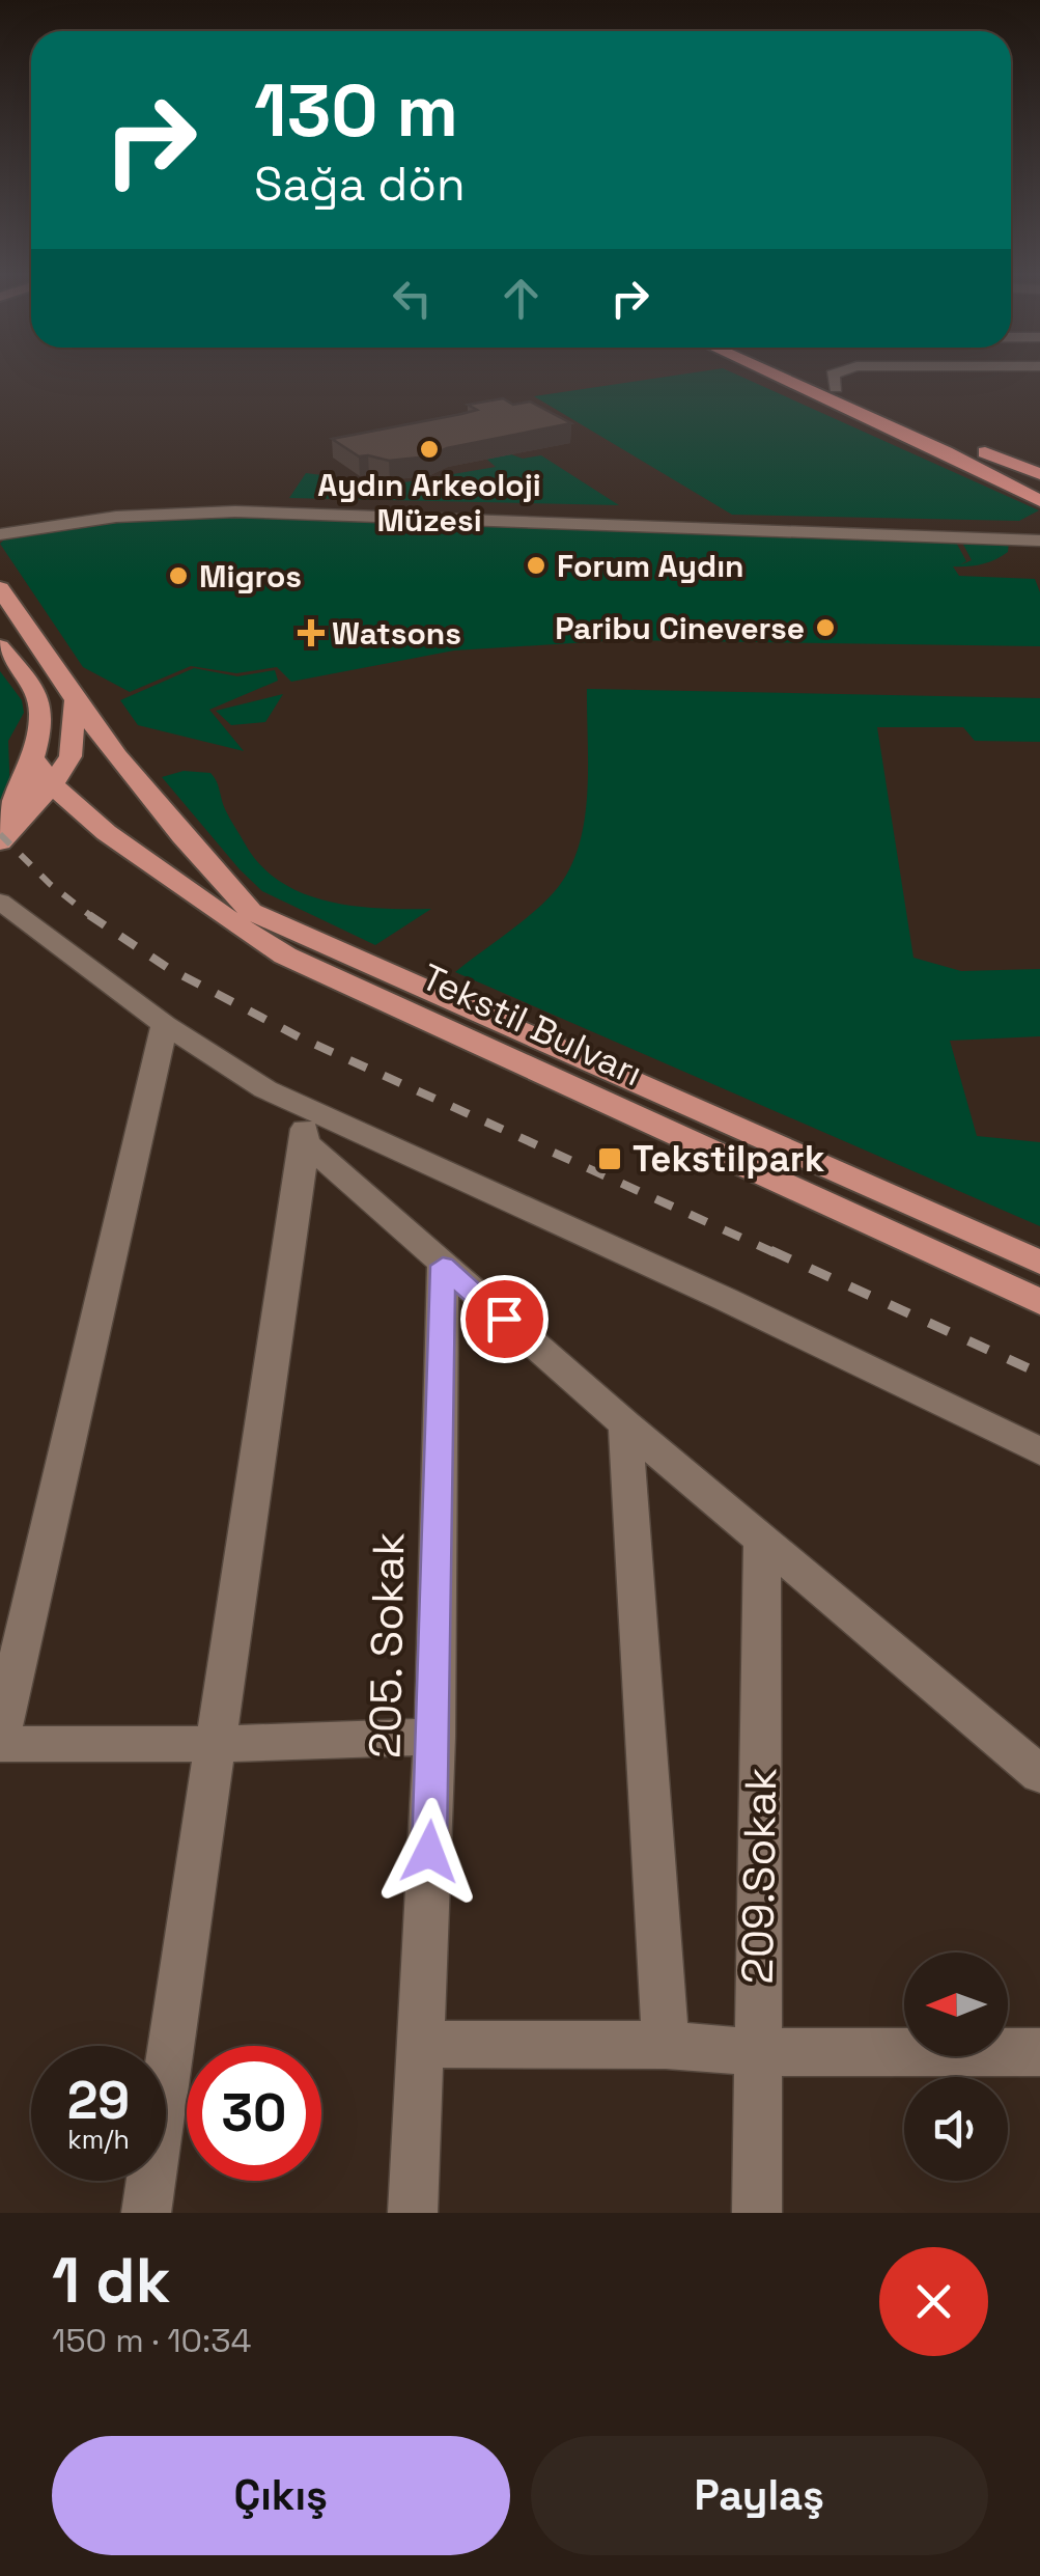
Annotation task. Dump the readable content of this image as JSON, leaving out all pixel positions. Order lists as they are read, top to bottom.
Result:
{
  "streets": {
    "main road": ["Tekstil Bulvarı"],
    "street": ["205. Sokak", "209.Sokak"]
  },
  "places": {
    "other": [
      "Aydın Arkeoloji Müzesi",
      "Forum Aydın",
      "Migros",
      "Paribu Cineverse"
    ],
    "health": ["Watsons"],
    "transit": ["Tekstilpark"]
  },
  "north": "left",
  "page": {
    "turn": ["130 m", "Sağa dön"],
    "speed": "29 km/h",
    "limit": "30",
    "heading": ["1 dk", "150 m · 10:34"],
    "buttons": ["Çıkış", "Paylaş"]
  }
}
